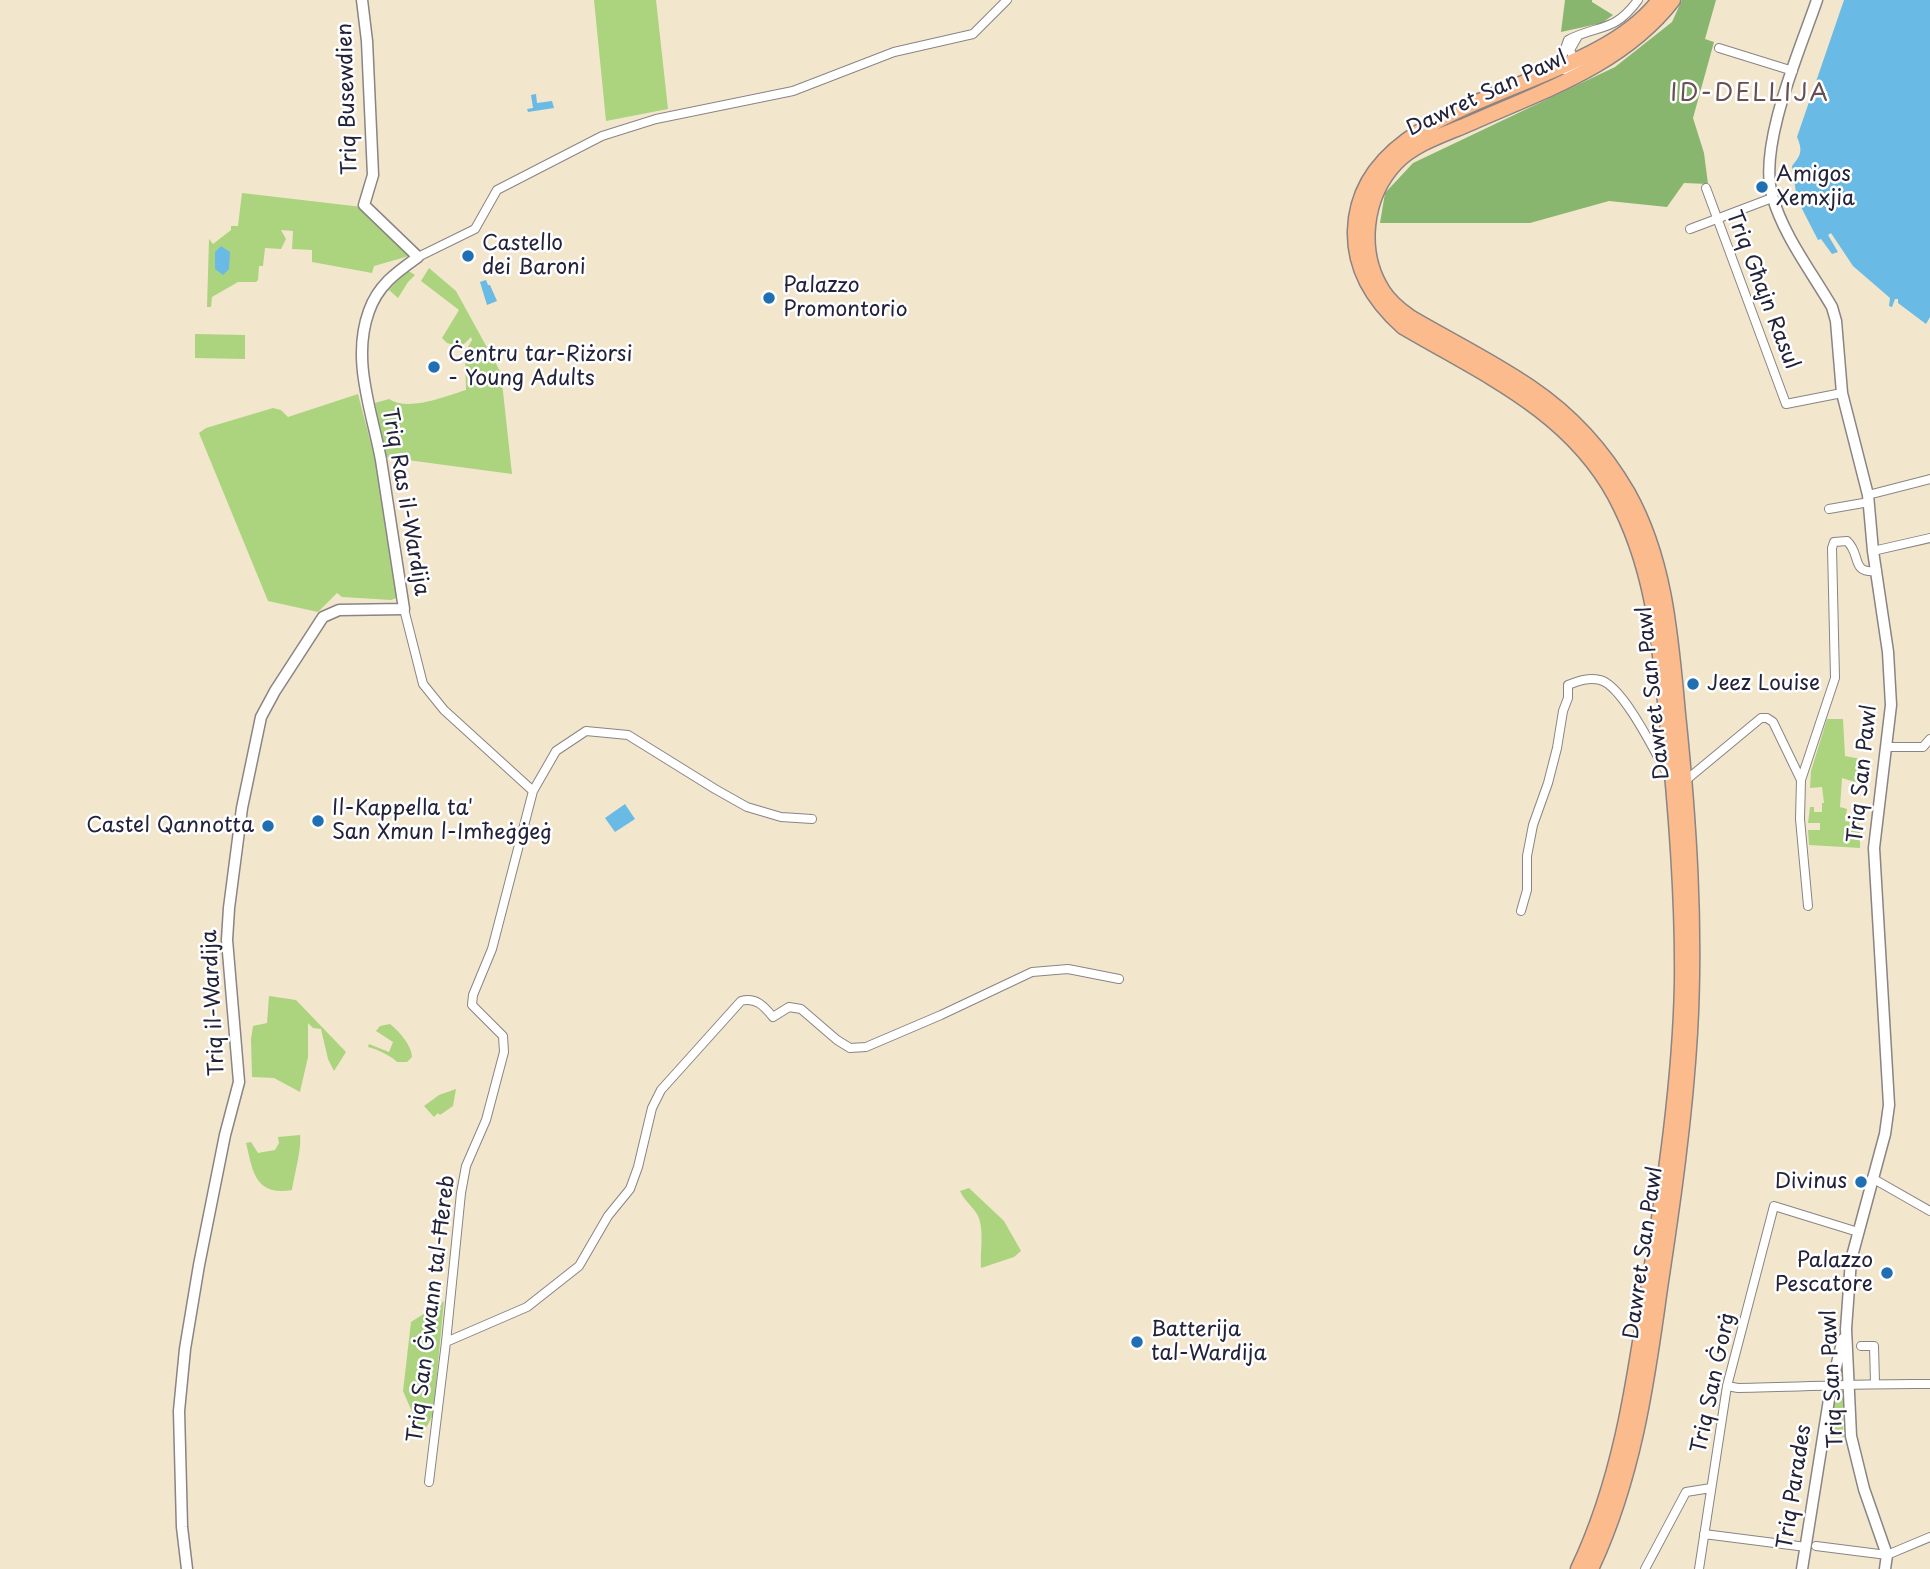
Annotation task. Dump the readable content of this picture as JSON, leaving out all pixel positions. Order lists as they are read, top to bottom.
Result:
{
  "streets": {
    "highway": ["Dawret San Pawl"],
    "street": [
      "Triq Busewdien",
      "Triq Għajn Rasul",
      "Triq Ras il-Wardija",
      "Triq San Pawl",
      "Triq il-Wardija",
      "Triq San Ġwann tal-Ħereb",
      "Triq San Ġorġ",
      "Triq Parades"
    ]
  },
  "crossings": [
    ["Triq Busewdien", "Triq Ras il-Wardija"],
    ["Triq Għajn Rasul", "Triq San Pawl"],
    ["Triq Ras il-Wardija", "Triq il-Wardija"],
    ["Triq Ras il-Wardija", "Triq San Ġwann tal-Ħereb"],
    ["Triq San Pawl", "Triq San Ġorġ"],
    ["Triq San Pawl", "Triq Parades"]
  ],
  "districts": ["ID-DELLIJA"],
  "places": [
    "Amigos Xemxjia",
    "Castello dei Baroni",
    "Palazzo Promontorio",
    "Ċentru tar-Riżorsi - Young Adults",
    "Jeez Louise",
    "Il-Kappella ta' San Xmun l-Imħeġġeġ",
    "Castel Qannotta",
    "Divinus",
    "Palazzo Pescatore",
    "Batterija tal-Wardija"
  ]
}
